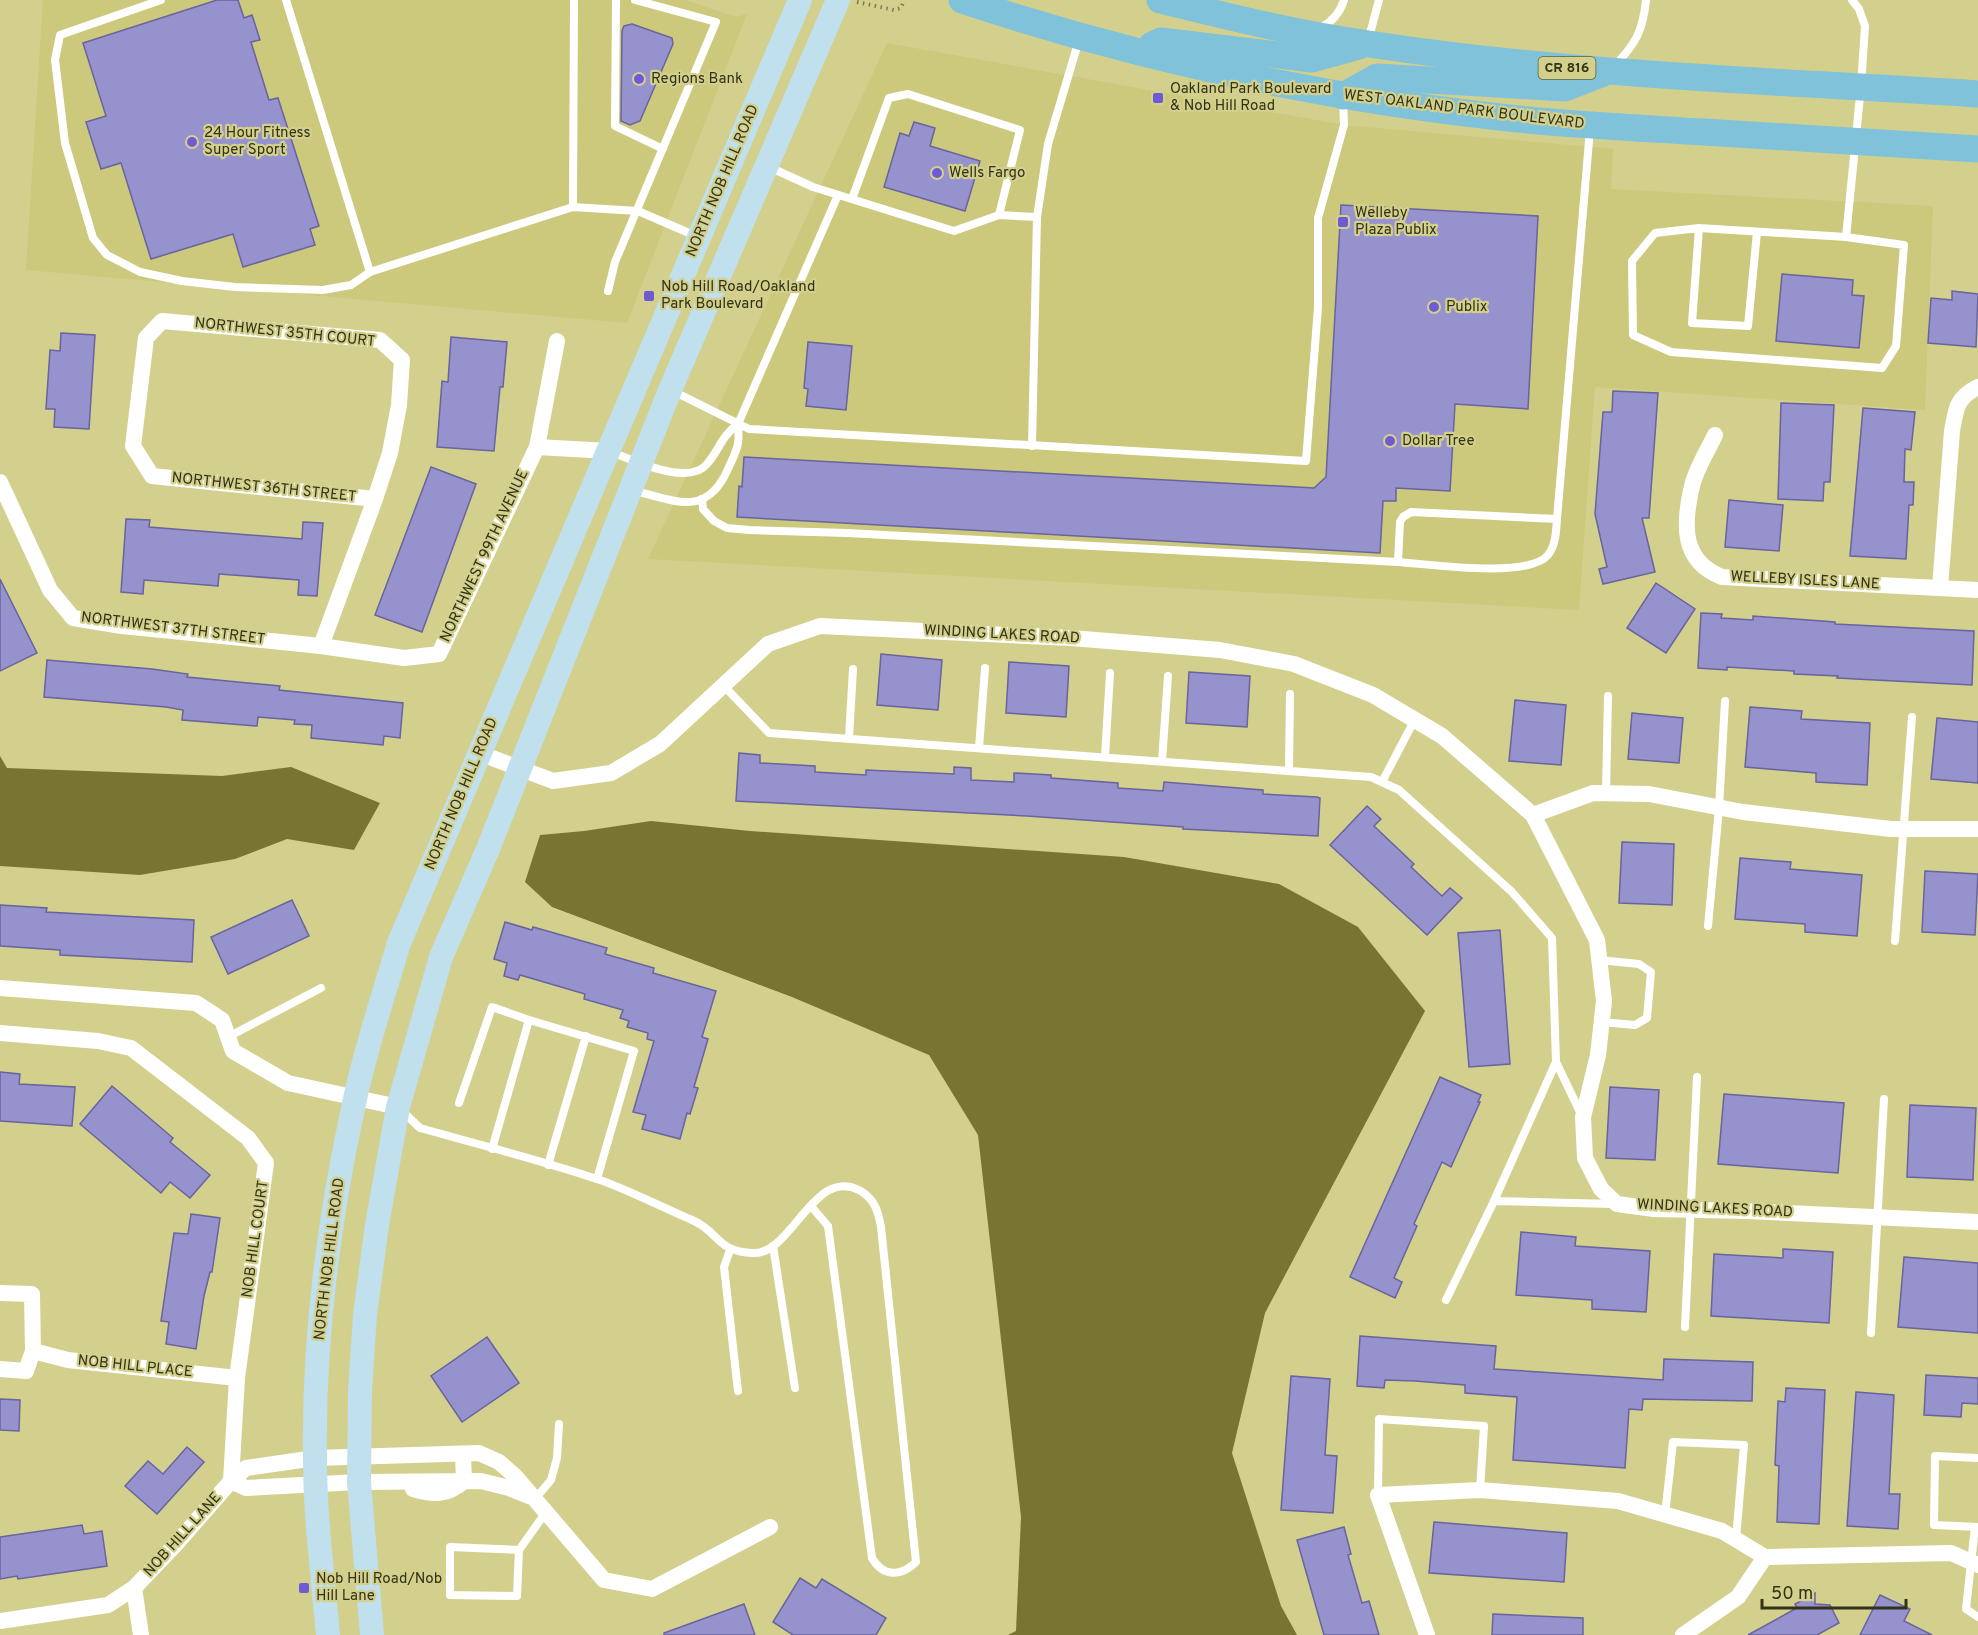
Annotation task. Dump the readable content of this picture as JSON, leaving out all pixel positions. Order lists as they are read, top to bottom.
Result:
{
  "streets": {
    "main road": ["CR 816", "WEST OAKLAND PARK BOULEVARD", "NORTH NOB HILL ROAD"],
    "street": [
      "NORTHWEST 35TH COURT",
      "NORTHWEST 36TH STREET",
      "NORTHWEST 99TH AVENUE",
      "WELLEBY ISLES LANE",
      "NORTHWEST 37TH STREET",
      "WINDING LAKES ROAD",
      "NOB HILL COURT",
      "NOB HILL PLACE",
      "NOB HILL LANE"
    ]
  },
  "crossings": [
    ["NORTH NOB HILL ROAD", "WINDING LAKES ROAD"],
    ["NORTH NOB HILL ROAD", "NOB HILL LANE"],
    ["NORTHWEST 35TH COURT", "NORTHWEST 36TH STREET"],
    ["NORTHWEST 99TH AVENUE", "NORTHWEST 37TH STREET"],
    ["NOB HILL COURT", "NOB HILL PLACE"],
    ["NOB HILL COURT", "NOB HILL LANE"]
  ],
  "places": {
    "other": [
      "Regions Bank",
      "24 Hour Fitness Super Sport",
      "Wells Fargo",
      "Publix",
      "Dollar Tree"
    ],
    "transit": [
      "Oakland Park Boulevard & Nob Hill Road",
      "Welleby Plaza Publix",
      "Nob Hill Road/Oakland Park Boulevard",
      "Nob Hill Road/Nob Hill Lane"
    ]
  },
  "scale_bar": "50 m"
}
